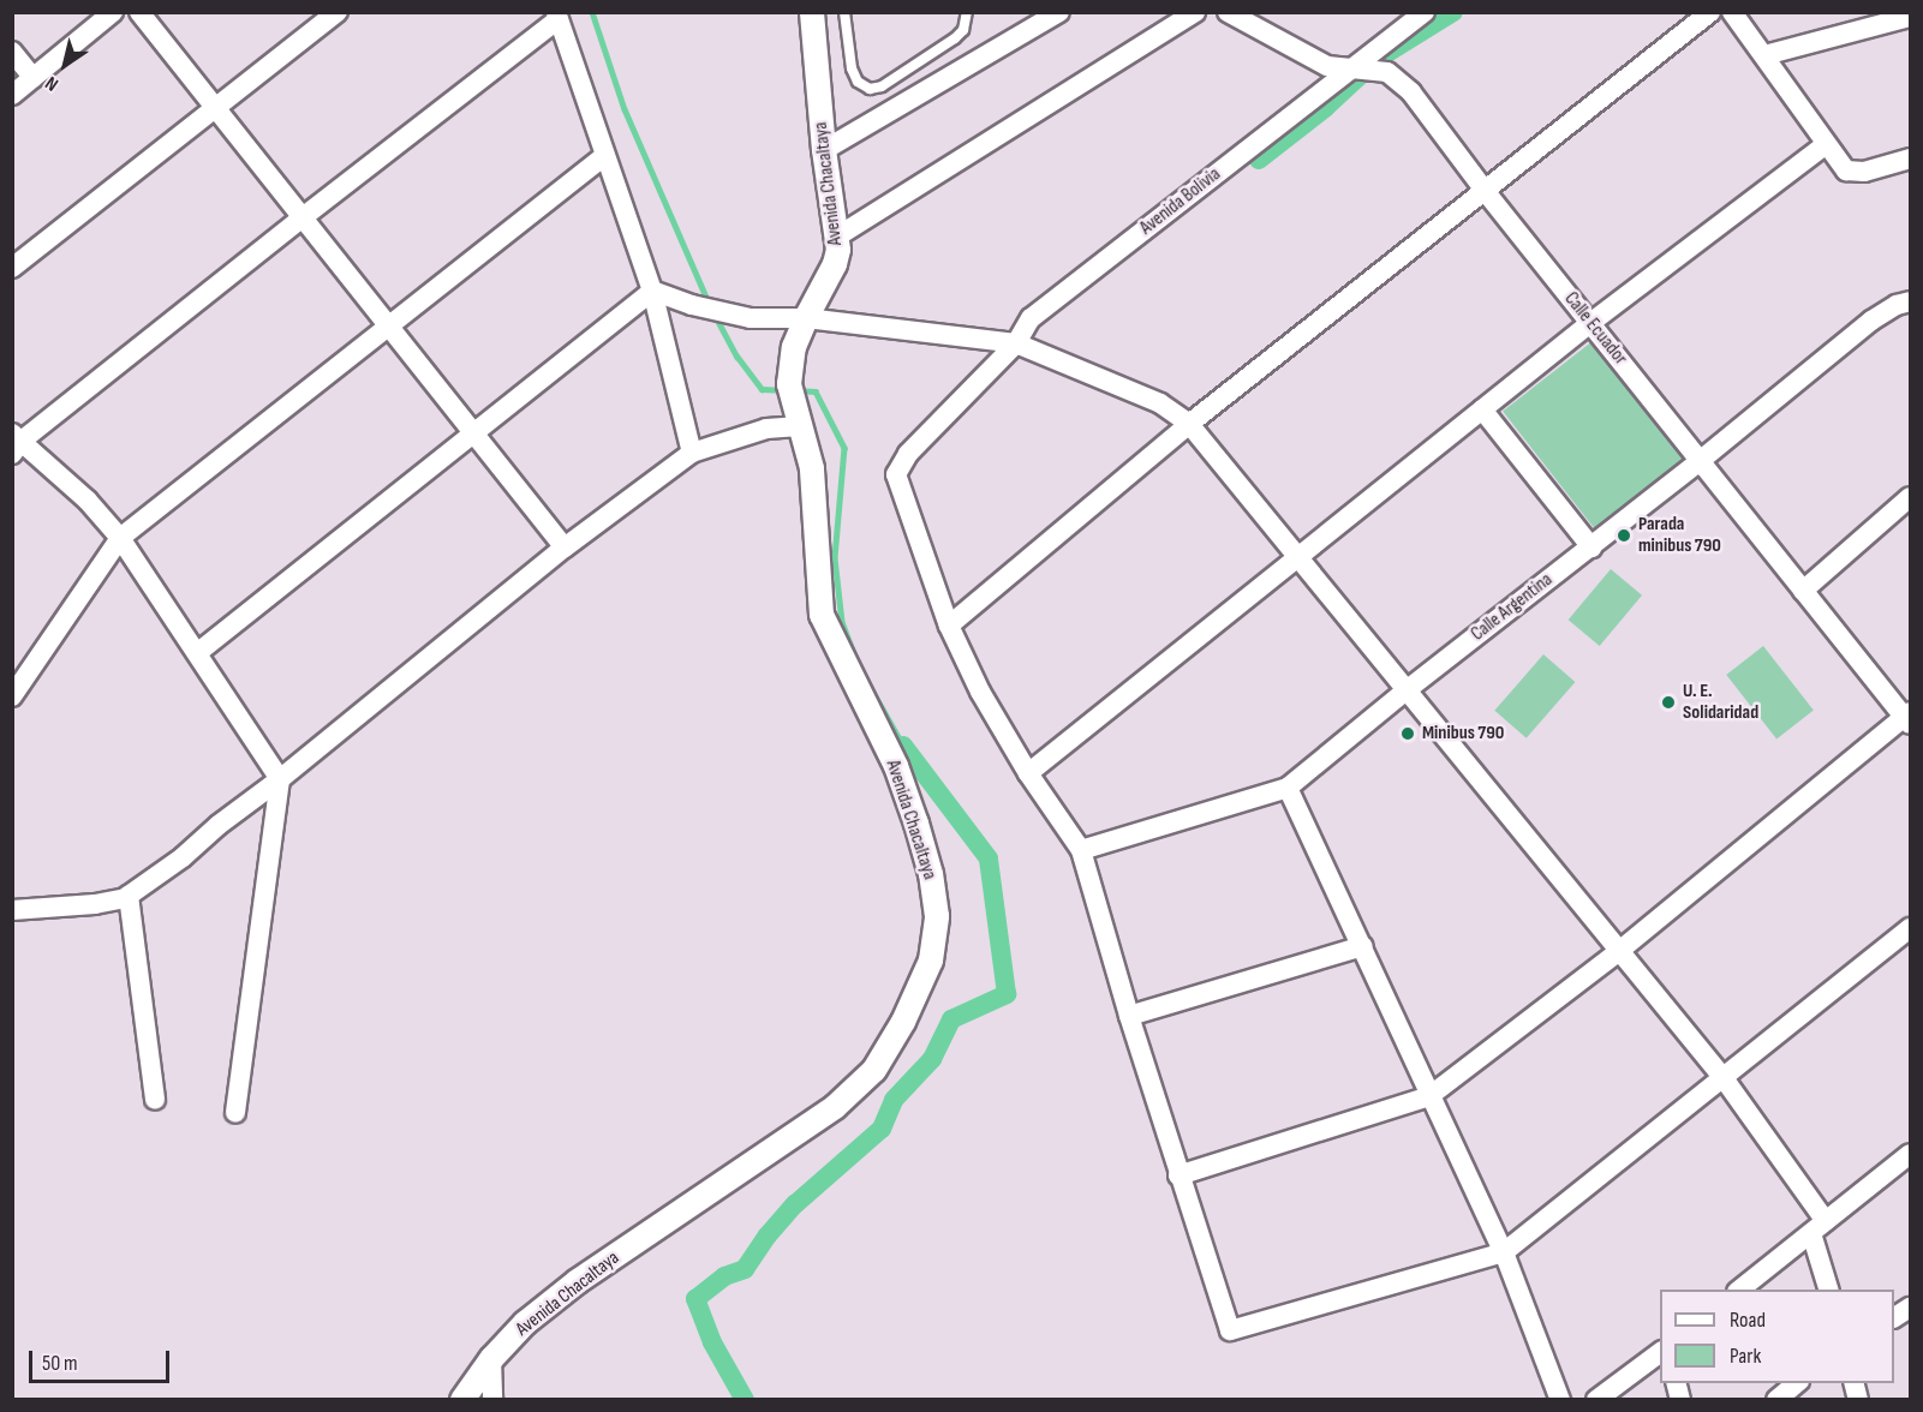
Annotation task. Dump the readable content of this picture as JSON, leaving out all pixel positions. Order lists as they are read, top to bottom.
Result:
{
  "streets": {
    "street": [
      "Avenida Chacaltaya",
      "Avenida Bolivia",
      "Calle Ecuador",
      "Calle Argentina"
    ]
  },
  "crossings": [
    ["Avenida Bolivia", "Calle Ecuador"],
    ["Calle Ecuador", "Calle Argentina"]
  ],
  "places": ["Parada minibus 790", "U. E. Solidaridad", "Minibus 790"],
  "legend": ["Road", "Park"],
  "scale_bar": "50 m",
  "north": "bottom left"
}
